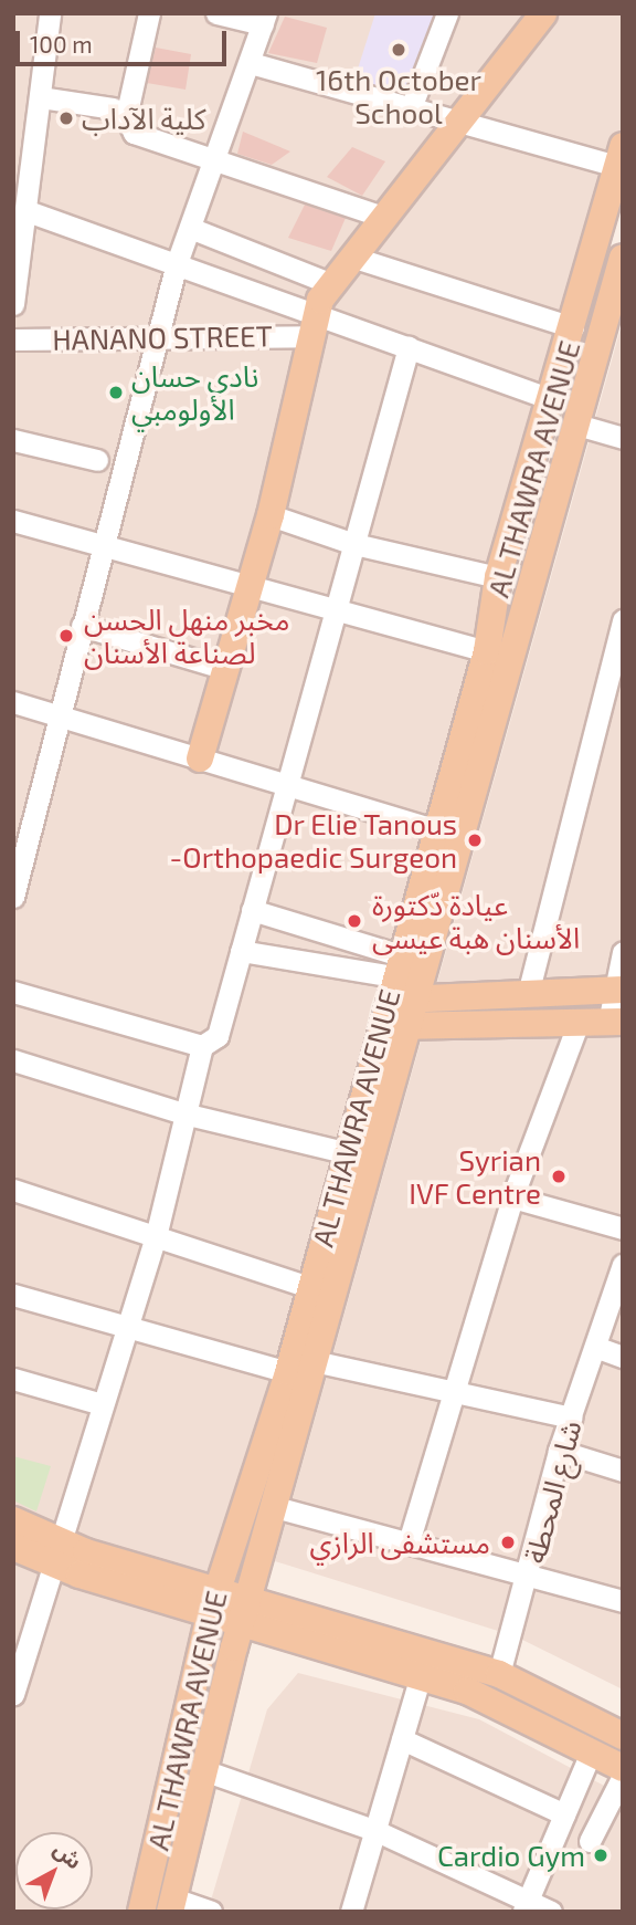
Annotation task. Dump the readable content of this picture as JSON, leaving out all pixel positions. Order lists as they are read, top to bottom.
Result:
{
  "streets": {
    "main road": ["AL THAWRA AVENUE"],
    "street": ["HANANO STREET", "شارع المحطة"]
  },
  "places": [
    "16th October School",
    "كلية الآداب",
    "نادي حسان الأولومبي",
    "مخبر منهل الحسن لصناعة الأسنان",
    "Dr Elie Tanous -Orthopaedic Surgeon",
    "عيادة دّكتورة الأسنان هبة عيسى",
    "Syrian IVF Centre",
    "مستشفى الرازي",
    "Cardio Gym"
  ],
  "scale_bar": "100 m",
  "north": "top right"
}
